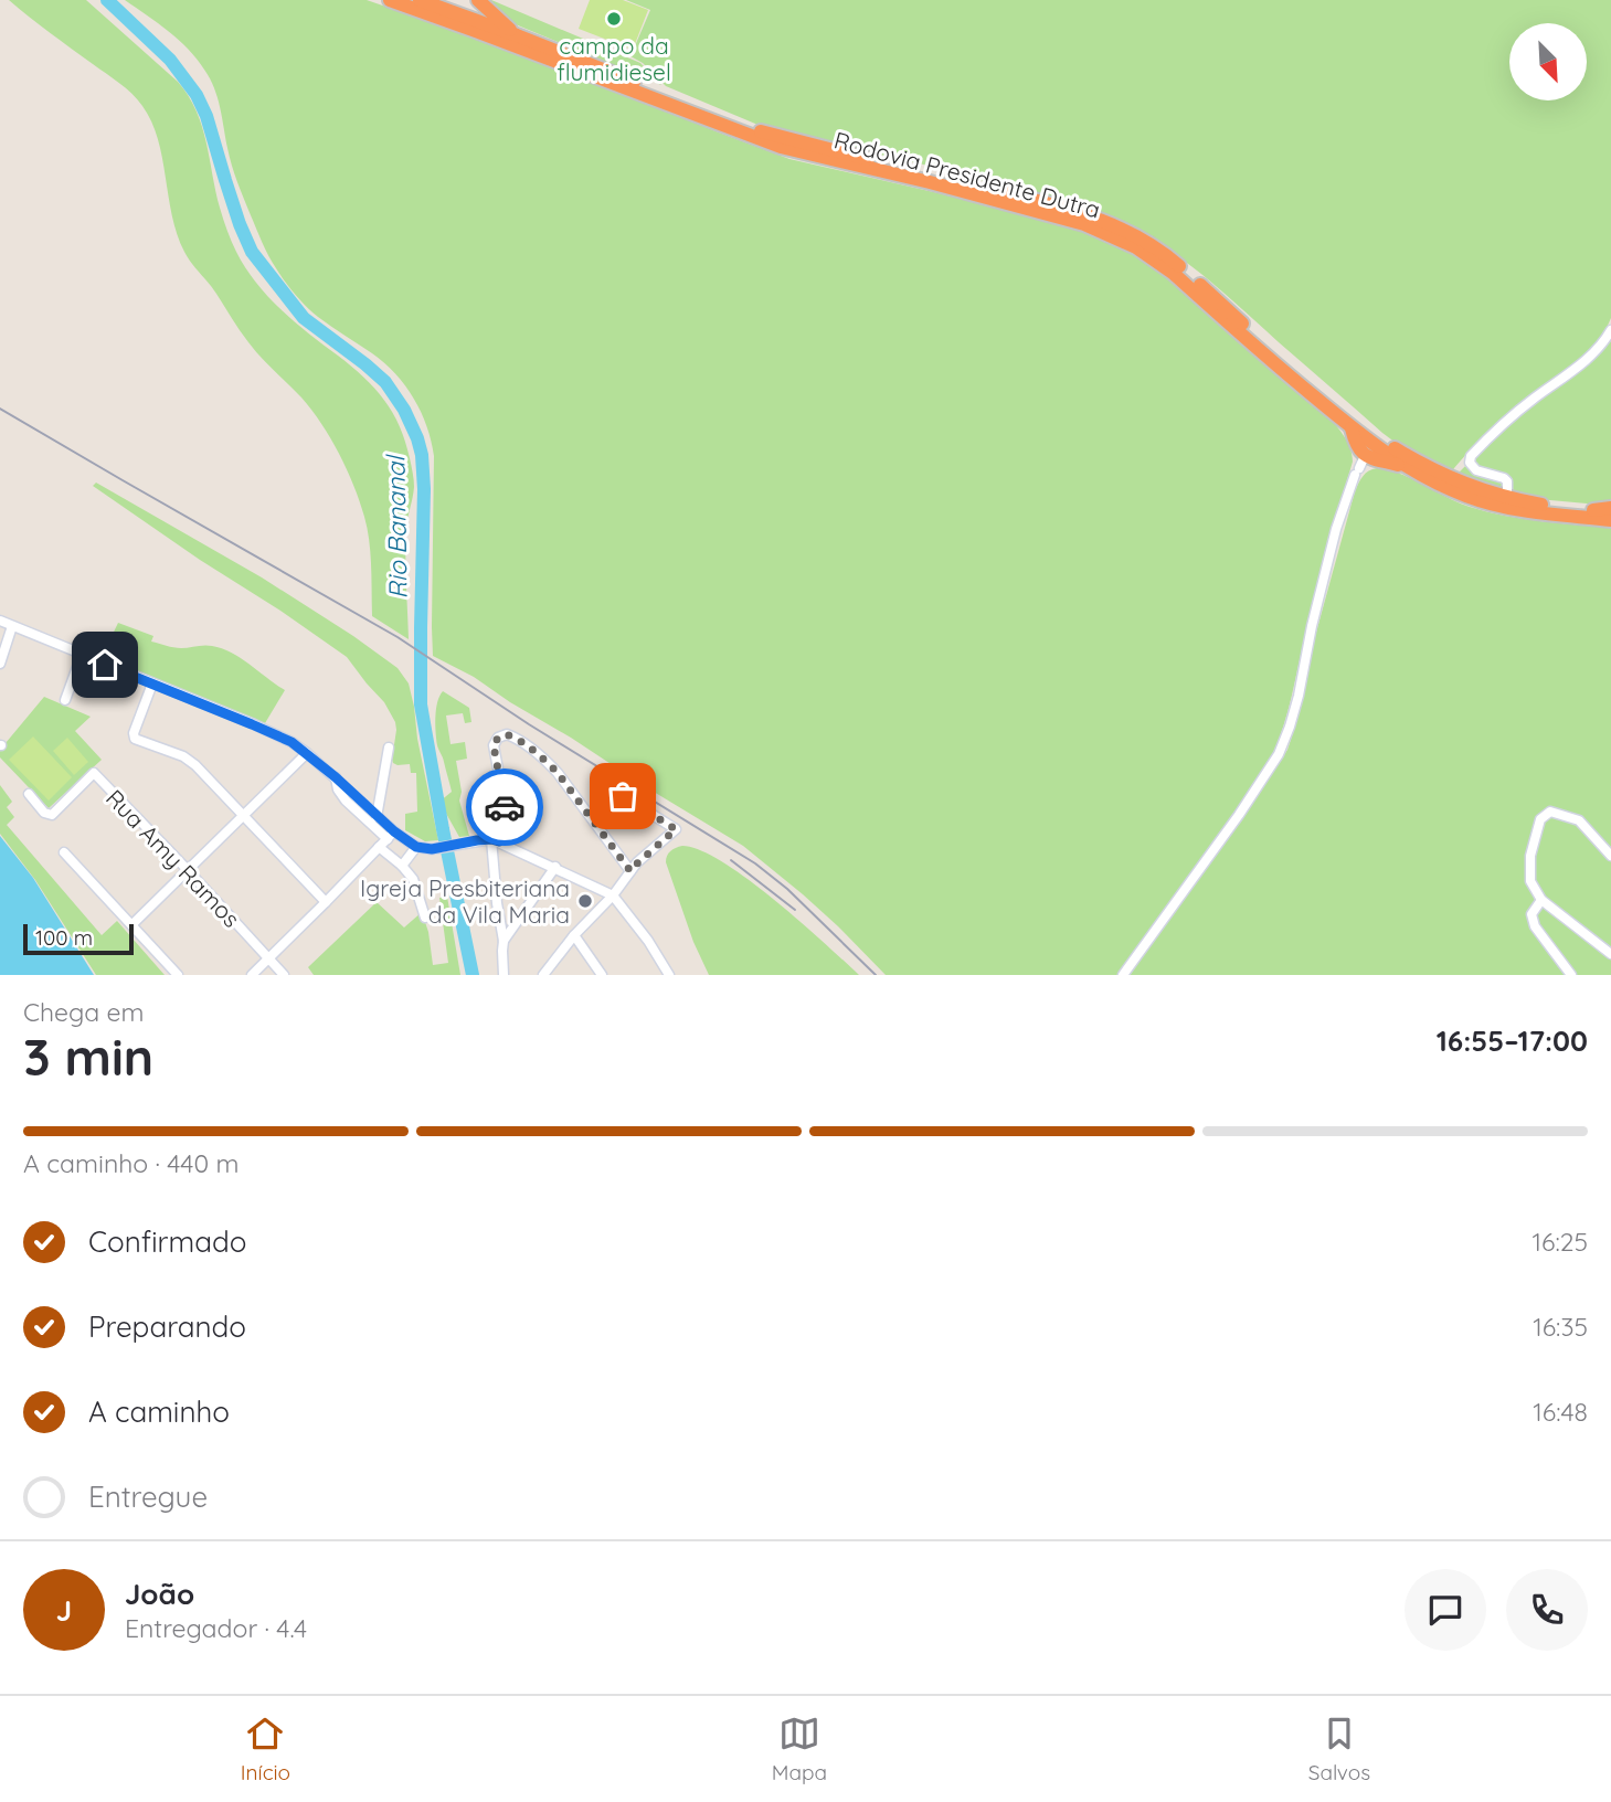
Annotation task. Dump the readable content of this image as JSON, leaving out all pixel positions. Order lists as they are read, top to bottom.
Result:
{
  "streets": {
    "highway": ["Rodovia Presidente Dutra"],
    "street": ["Rua Amy Ramos"]
  },
  "water": ["Rio Bananal"],
  "places": ["campo da flumidiesel", "Igreja Presbiteriana da Vila Maria"],
  "scale_bar": "100 m",
  "north": "bottom right",
  "page": {
    "scale": "100 m",
    "heading": ["3 min", "Chega em", "16:55–17:00"],
    "panel": ["João", "Entregador · 4.4"],
    "bar": "A caminho · 440 m",
    "list": [
      ["Confirmado", "16:25"],
      ["Preparando", "16:35"],
      ["A caminho", "16:48"],
      "Entregue"
    ],
    "round": "J",
    "tabs": ["Início", "Mapa", "Salvos"]
  }
}
